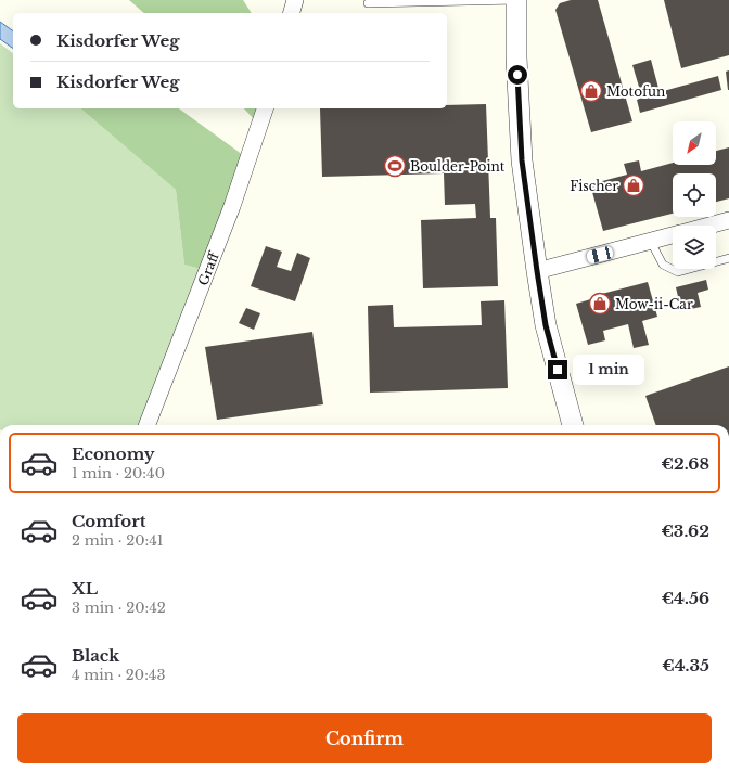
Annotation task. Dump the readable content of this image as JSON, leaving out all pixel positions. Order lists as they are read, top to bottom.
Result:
{
  "streets": {
    "street": ["Graff"]
  },
  "places": {
    "shop": ["Motofun", "Fischer", "Mow-ii-Car"],
    "sports": ["Boulder-Point"]
  },
  "north": "bottom left",
  "page": {
    "banner": ["Kisdorfer Weg", "Kisdorfer Weg"],
    "bubble": "1 min",
    "list": [
      {
        "name": "Economy",
        "note": "1 min · 20:40",
        "value": "€2.68"
      },
      {
        "name": "Comfort",
        "note": "2 min · 20:41",
        "value": "€3.62"
      },
      {
        "name": "XL",
        "note": "3 min · 20:42",
        "value": "€4.56"
      },
      {
        "name": "Black",
        "note": "4 min · 20:43",
        "value": "€4.35"
      }
    ],
    "buttons": "Confirm"
  }
}
